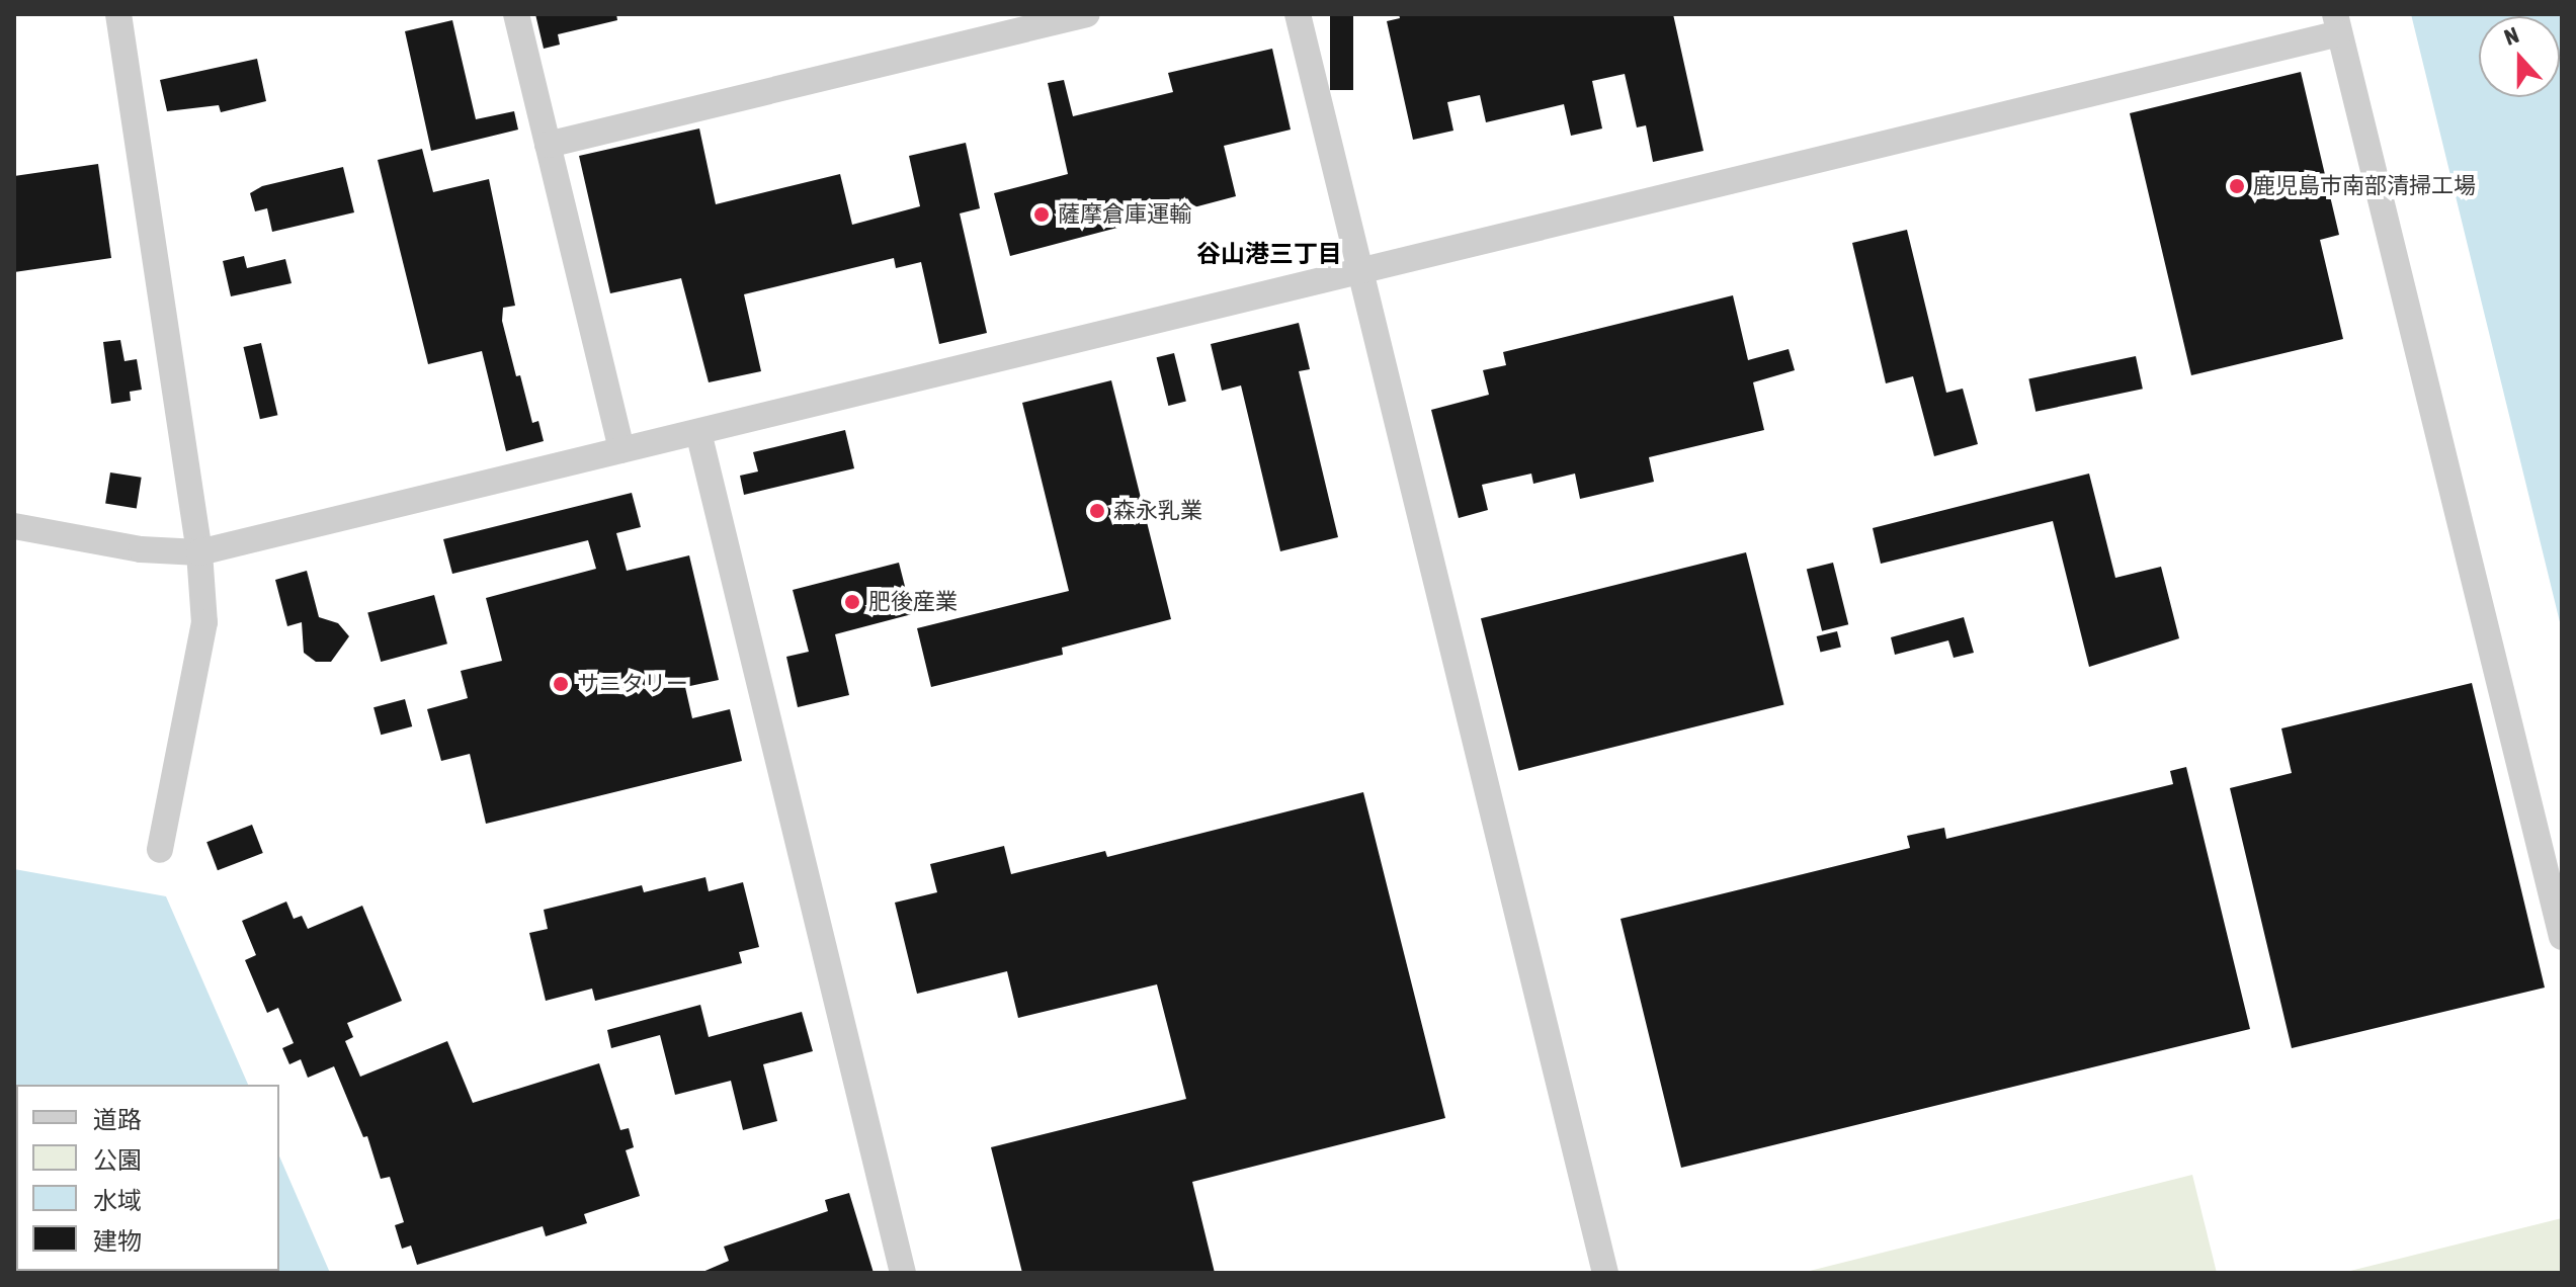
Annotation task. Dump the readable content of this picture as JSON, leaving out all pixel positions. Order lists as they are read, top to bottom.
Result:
{
  "districts": ["谷山港三丁目"],
  "places": [
    "鹿児島市南部清掃工場",
    "薩摩倉庫運輸",
    "森永乳業",
    "肥後産業",
    "サニタリー"
  ],
  "legend": [
    "道路",
    "公園",
    "水域",
    "建物"
  ],
  "north": "top"
}
